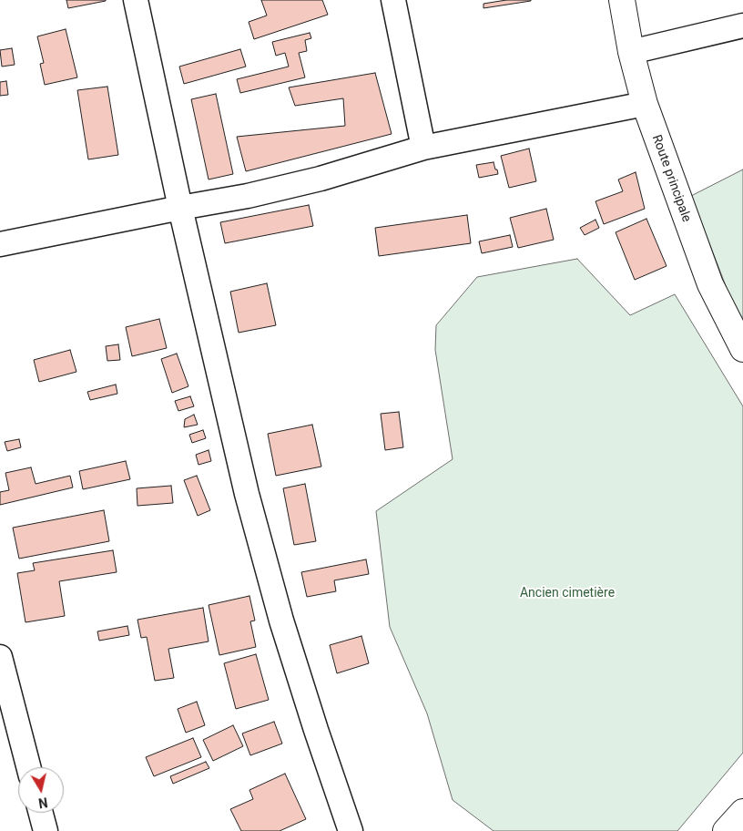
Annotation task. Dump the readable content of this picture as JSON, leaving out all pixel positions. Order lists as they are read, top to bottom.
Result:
{
  "streets": {
    "street": ["Route principale"]
  },
  "parks": ["Ancien cimetière"],
  "north": "bottom"
}
